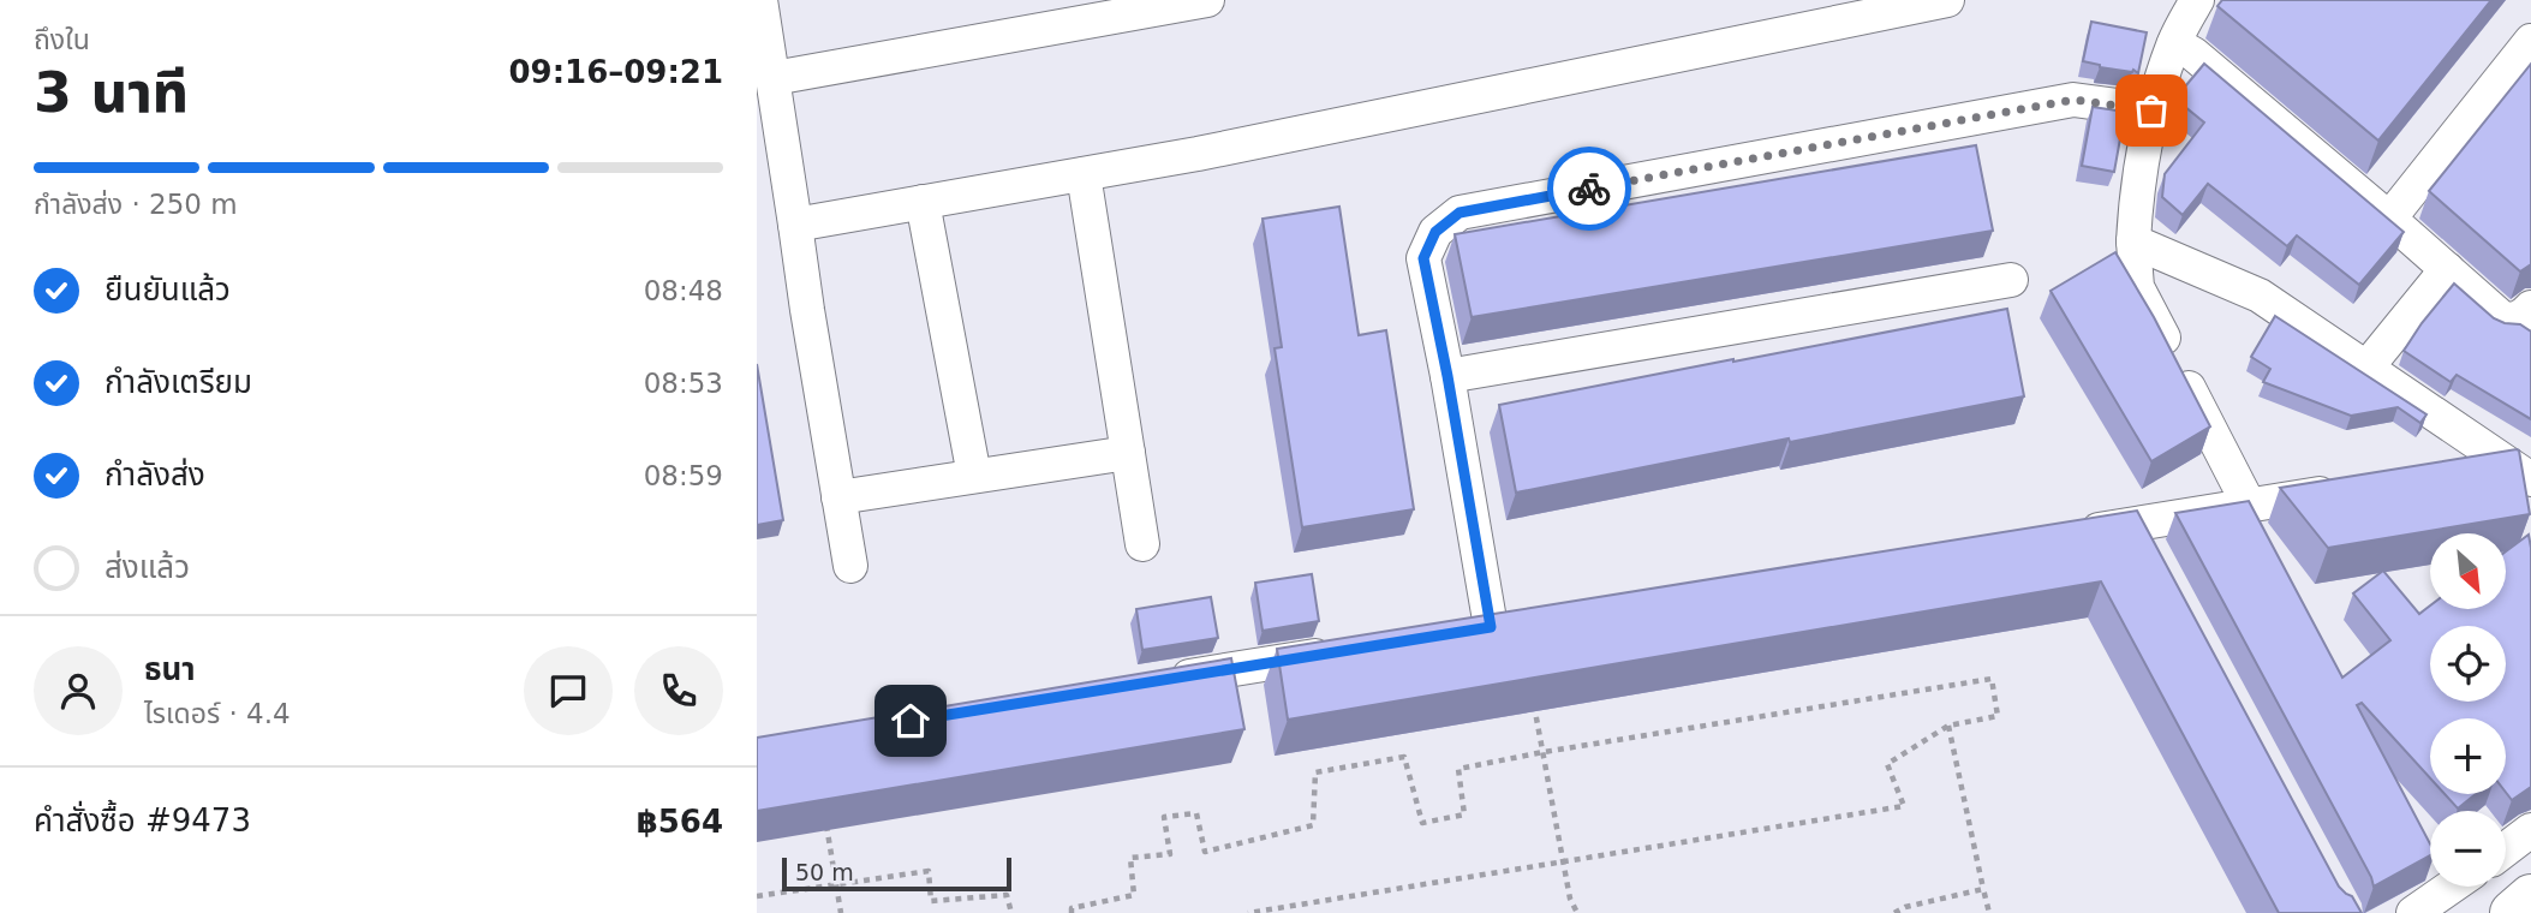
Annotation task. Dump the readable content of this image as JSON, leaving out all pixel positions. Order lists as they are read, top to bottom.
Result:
{
  "scale_bar": "50 m",
  "north": "bottom right",
  "page": {
    "heading": ["3 นาที", "ถึงใน", "09:16–09:21"],
    "panel": [
      "ธนา",
      "ไรเดอร์ · 4.4",
      "คำสั่งซื้อ #9473",
      "฿564"
    ],
    "bar": "กำลังส่ง · 250 m",
    "list": [
      ["ยืนยันแล้ว", "08:48"],
      ["กำลังเตรียม", "08:53"],
      ["กำลังส่ง", "08:59"],
      "ส่งแล้ว"
    ],
    "map_buttons": ["+", "−"],
    "scale": "50 m"
  }
}
